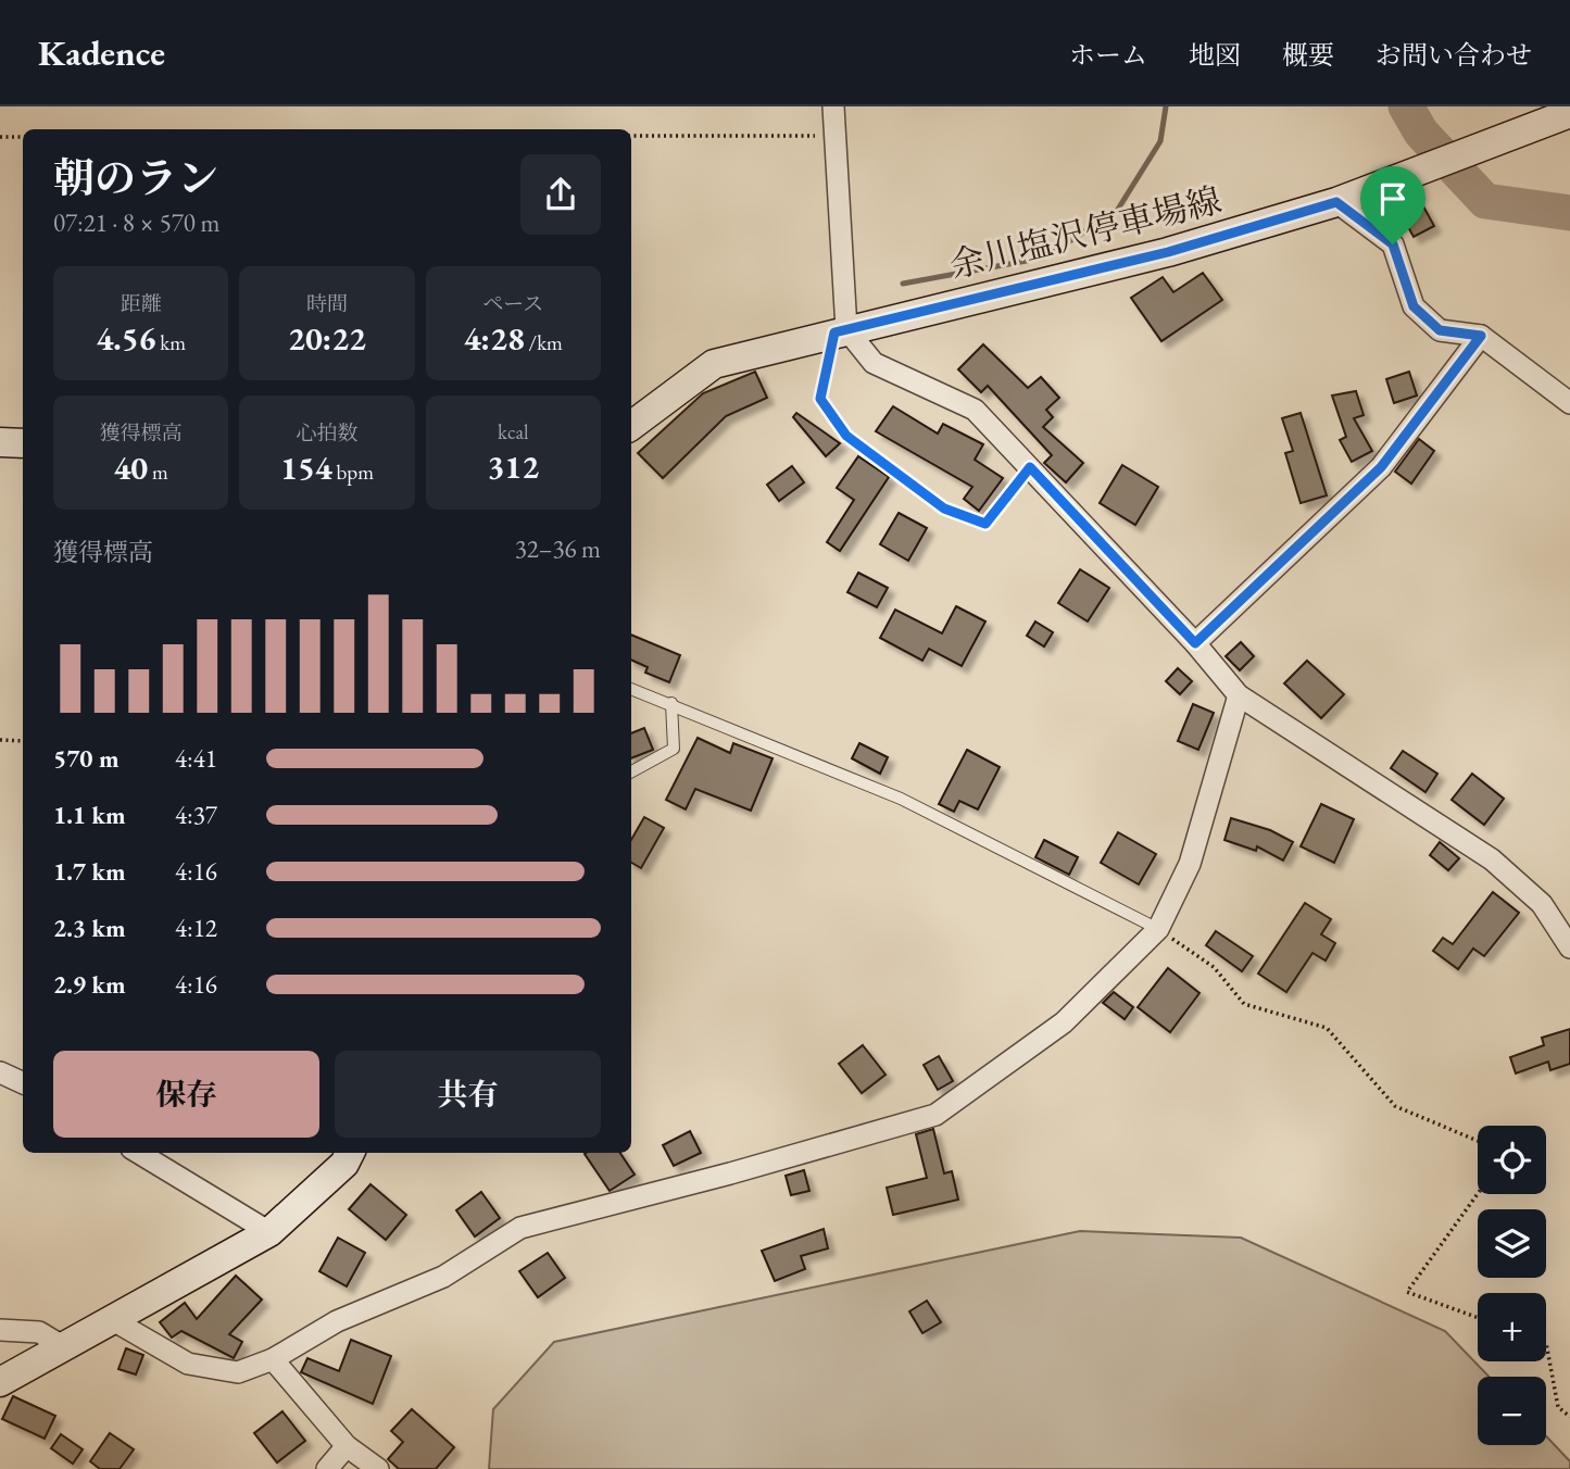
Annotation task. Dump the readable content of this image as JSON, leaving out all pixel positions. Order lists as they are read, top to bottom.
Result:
{
  "streets": {
    "main road": ["余川塩沢停車場線"]
  },
  "page": {
    "header": "Kadence",
    "nav": [
      "ホーム",
      "地図",
      "概要",
      "お問い合わせ"
    ],
    "heading": ["朝のラン", "07:21 · 8 × 570 m"],
    "stats": [
      ["距離", "4.56 km"],
      ["時間", "20:22"],
      ["ペース", "4:28 /km"],
      ["獲得標高", "40 m"],
      ["心拍数", "154 bpm"],
      ["kcal", "312"]
    ],
    "chart": ["獲得標高", "32–36 m"],
    "list": [
      {
        "name": "570 m",
        "note": "4:41"
      },
      {
        "name": "1.1 km",
        "note": "4:37"
      },
      {
        "name": "1.7 km",
        "note": "4:16"
      },
      {
        "name": "2.3 km",
        "note": "4:12"
      },
      {
        "name": "2.9 km",
        "note": "4:16"
      }
    ],
    "buttons": ["保存", "共有"],
    "map_buttons": ["+", "−"]
  }
}
